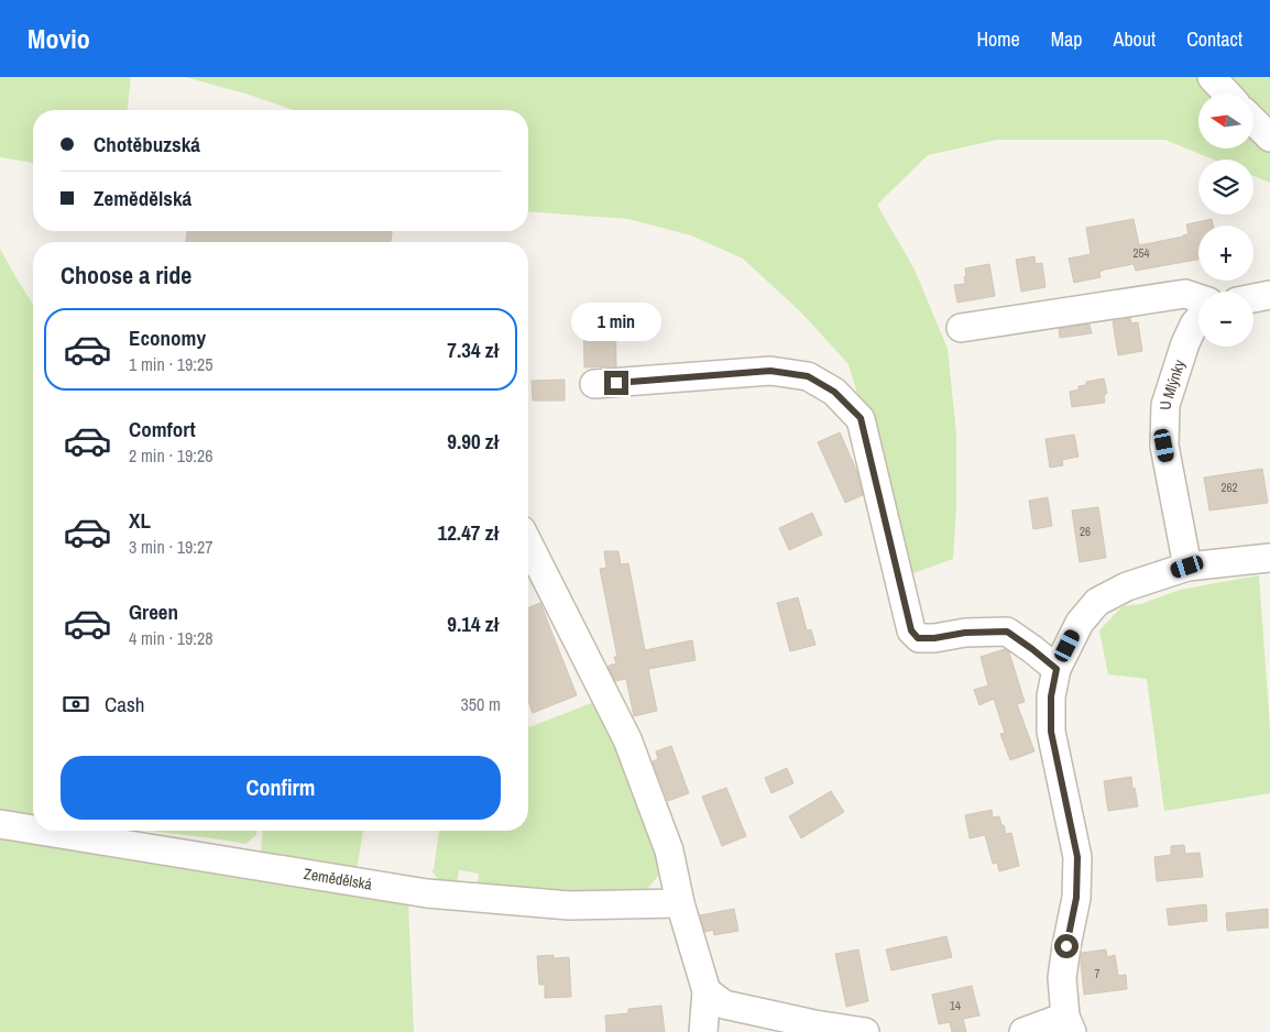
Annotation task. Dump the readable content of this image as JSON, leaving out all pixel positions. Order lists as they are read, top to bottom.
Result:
{
  "streets": {
    "street": ["U Mlýnky", "Zemědělská"]
  },
  "house_numbers": [
    "254",
    "262",
    "26",
    "7",
    "14"
  ],
  "north": "left",
  "page": {
    "header": "Movio",
    "nav": [
      "Home",
      "Map",
      "About",
      "Contact"
    ],
    "map_buttons": ["+", "−"],
    "banner": ["Chotěbuzská", "Zemědělská"],
    "heading": "Choose a ride",
    "bubble": "1 min",
    "list": [
      {
        "name": "Economy",
        "note": "1 min · 19:25",
        "value": "7.34 zł"
      },
      {
        "name": "Comfort",
        "note": "2 min · 19:26",
        "value": "9.90 zł"
      },
      {
        "name": "XL",
        "note": "3 min · 19:27",
        "value": "12.47 zł"
      },
      {
        "name": "Green",
        "note": "4 min · 19:28",
        "value": "9.14 zł"
      }
    ],
    "pay": ["Cash", "350 m"],
    "buttons": "Confirm"
  }
}
